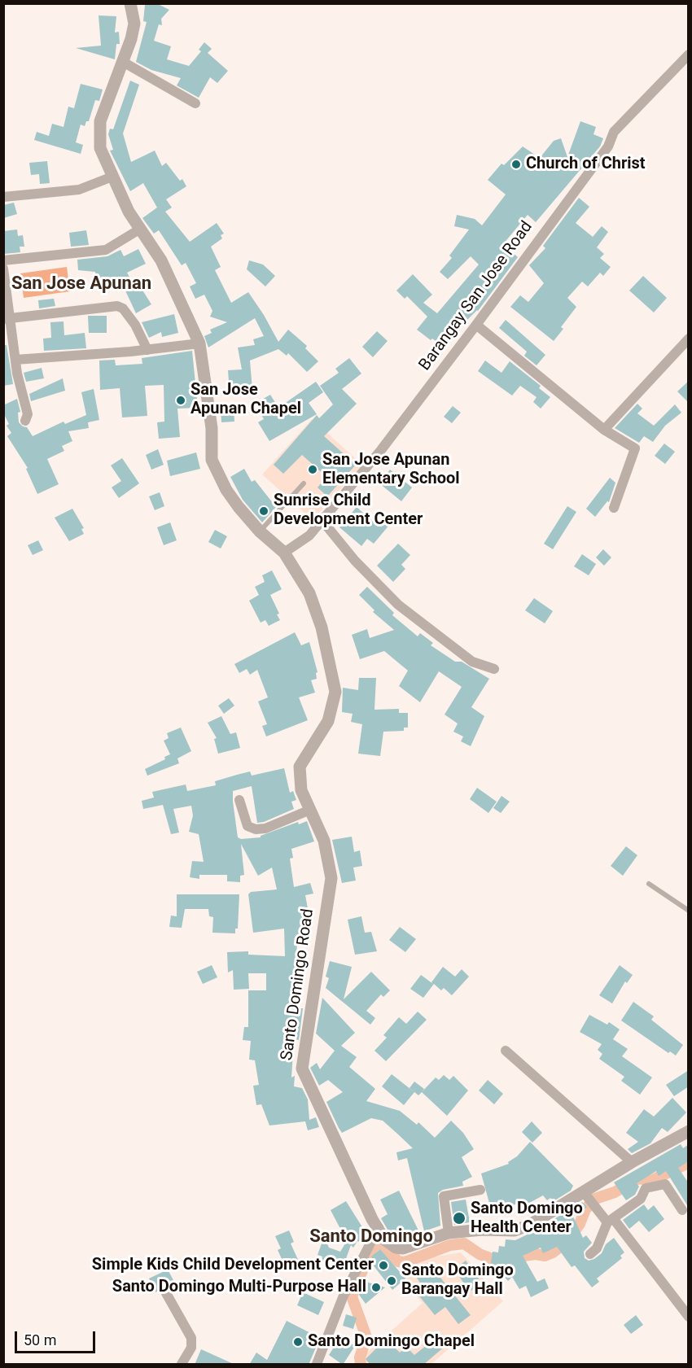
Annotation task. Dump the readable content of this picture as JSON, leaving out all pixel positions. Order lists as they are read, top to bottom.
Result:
{
  "streets": {
    "street": ["Barangay San Jose Road", "Santo Domingo Road"]
  },
  "crossings": [
    ["Barangay San Jose Road", "Santo Domingo Road"]
  ],
  "districts": ["San Jose Apunan", "Santo Domingo"],
  "places": [
    "Church of Christ",
    "San Jose Apunan Chapel",
    "San Jose Apunan Elementary School",
    "Sunrise Child Development Center",
    "Santo Domingo Health Center",
    "Simple Kids Child Development Center",
    "Santo Domingo Barangay Hall",
    "Santo Domingo Multi-Purpose Hall",
    "Santo Domingo Chapel"
  ],
  "scale_bar": "50 m"
}
